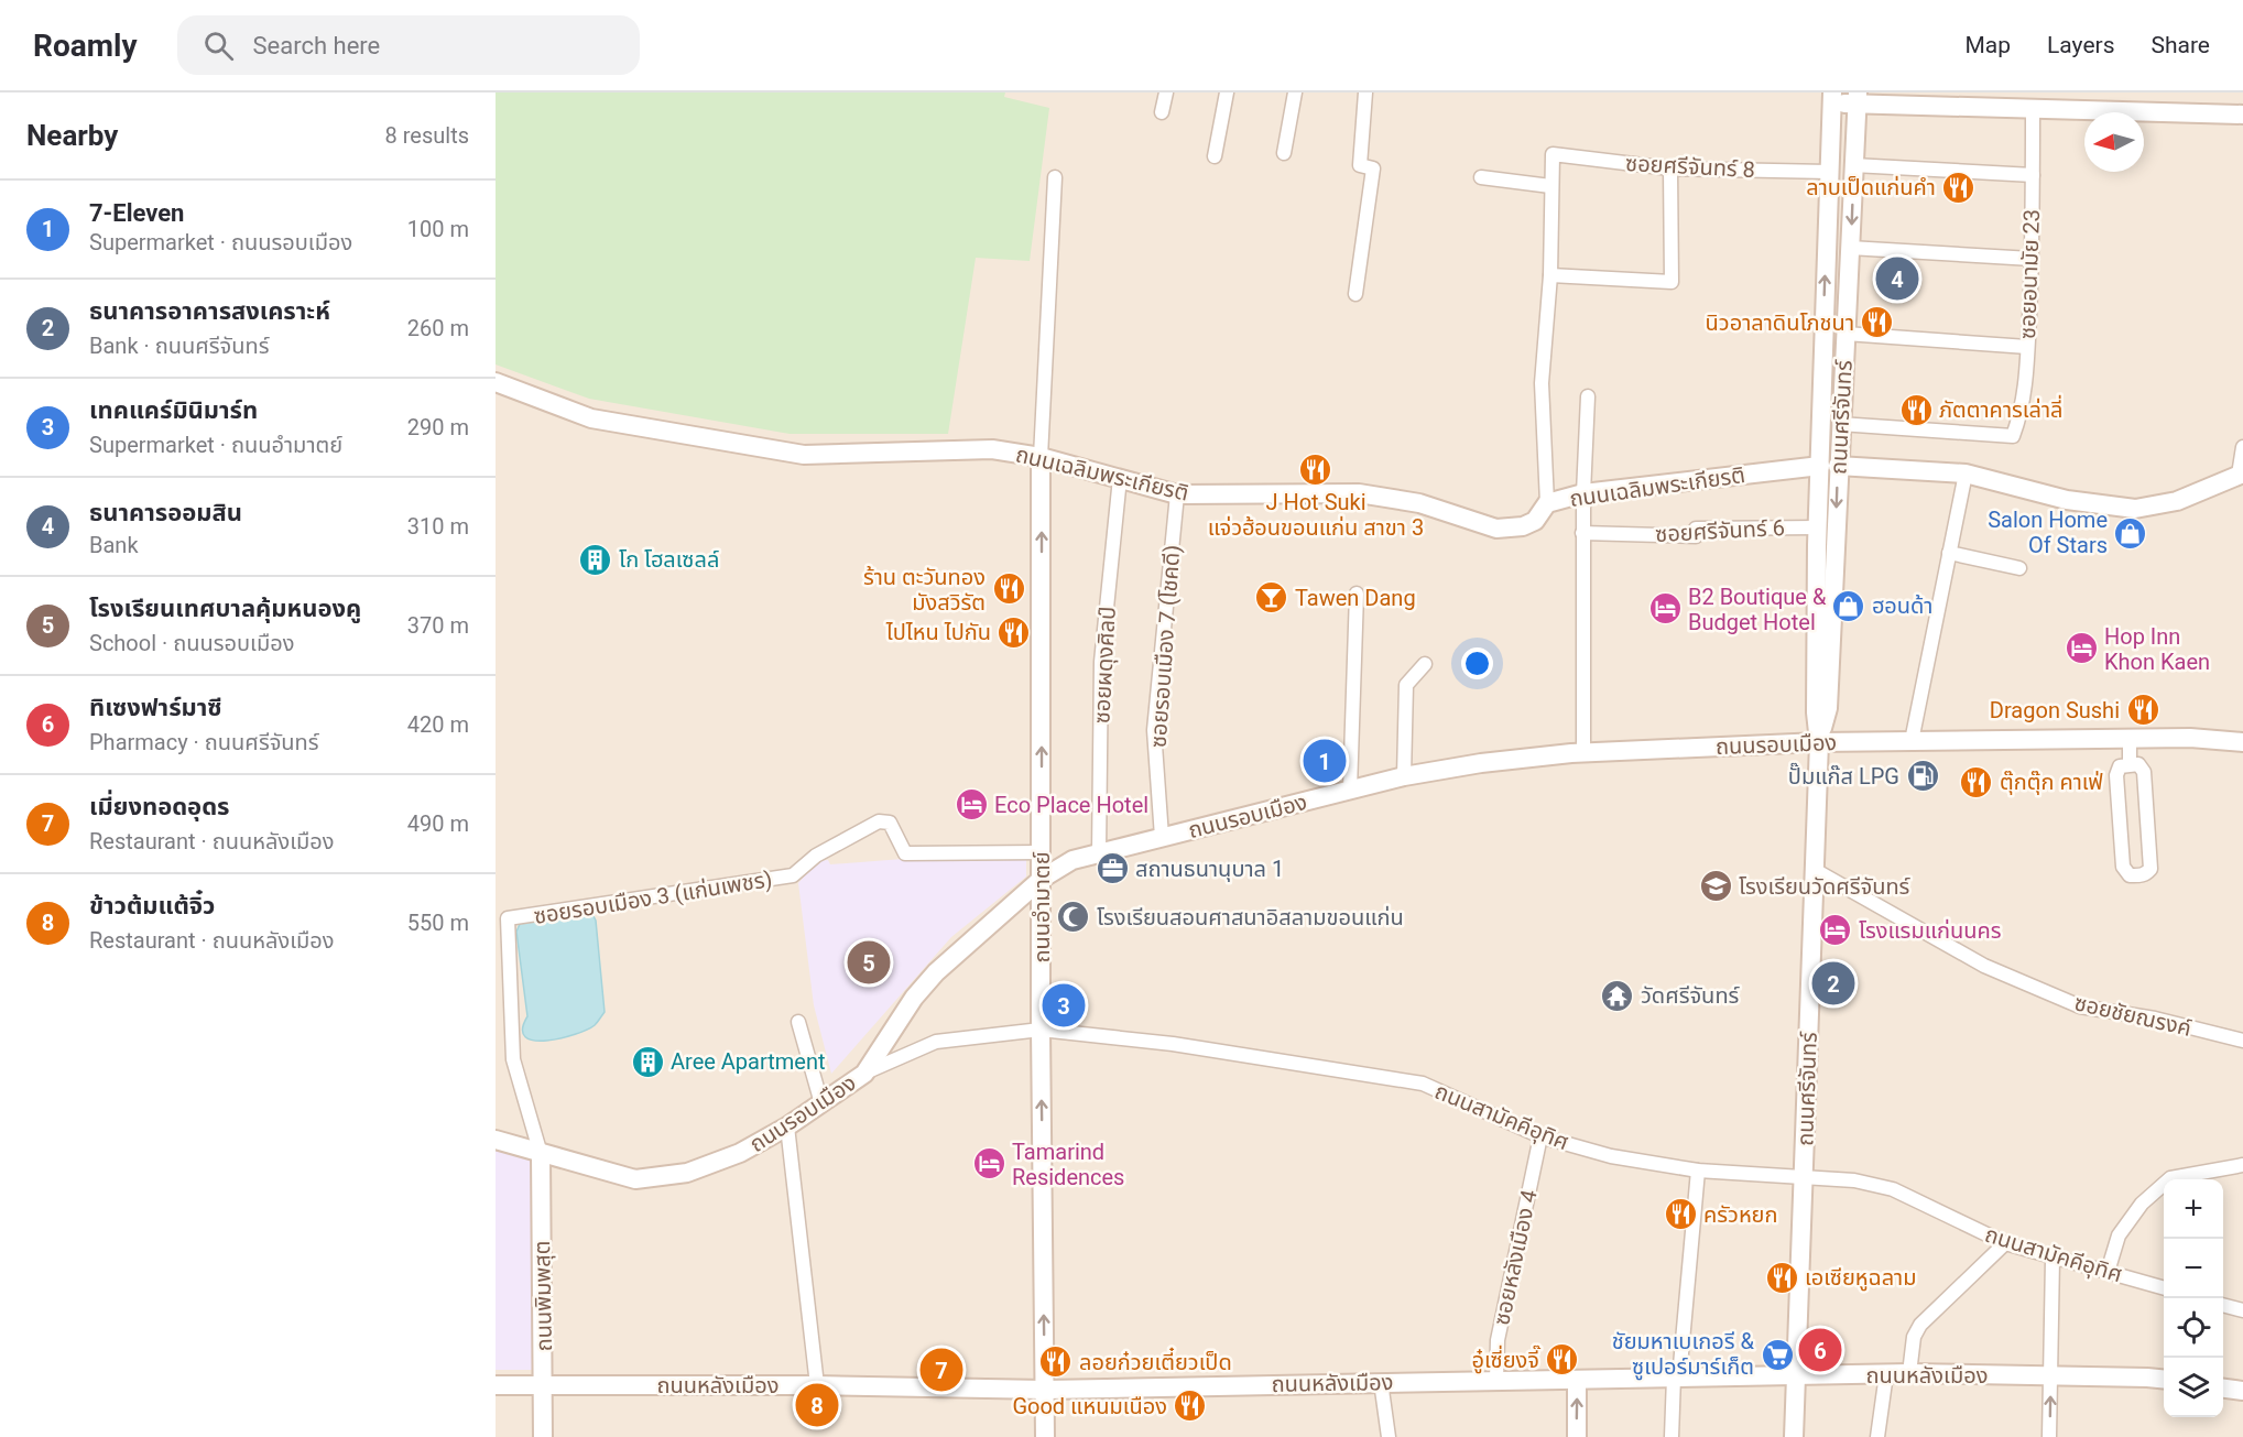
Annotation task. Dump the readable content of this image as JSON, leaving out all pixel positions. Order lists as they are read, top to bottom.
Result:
{
  "streets": {
    "street": [
      "ซอยศรีจันทร์ 8",
      "ซอยอนามัย 23",
      "ถนนศรีจันทร์",
      "ถนนเฉลิมพระเกียรติ",
      "ซอยศรีจันทร์ 6",
      "ซอยรอบเมือง 7 (โชคดี)",
      "ซอยผดุงศิลป์",
      "ถนนรอบเมือง",
      "ซอยรอบเมือง 3 (แก่นเพชร)",
      "ถนนอำมาตย์",
      "ซอยชัยณรงค์",
      "ถนนสามัคคีอุทิศ",
      "ซอยหลังเมือง 4",
      "ถนนพิมพสุต",
      "ถนนหลังเมือง"
    ]
  },
  "crossings": [
    ["ซอยศรีจันทร์ 8", "ถนนศรีจันทร์"],
    ["ซอยอนามัย 23", "ถนนศรีจันทร์"],
    ["ถนนศรีจันทร์", "ถนนเฉลิมพระเกียรติ"],
    ["ถนนศรีจันทร์", "ซอยศรีจันทร์ 6"],
    ["ถนนศรีจันทร์", "ถนนรอบเมือง"],
    ["ถนนศรีจันทร์", "ซอยชัยณรงค์"],
    ["ถนนศรีจันทร์", "ถนนสามัคคีอุทิศ"],
    ["ถนนศรีจันทร์", "ถนนหลังเมือง"],
    ["ถนนเฉลิมพระเกียรติ", "ซอยรอบเมือง 7 (โชคดี)"],
    ["ถนนเฉลิมพระเกียรติ", "ซอยผดุงศิลป์"],
    ["ถนนเฉลิมพระเกียรติ", "ถนนอำมาตย์"],
    ["ซอยรอบเมือง 7 (โชคดี)", "ถนนรอบเมือง"],
    ["ซอยผดุงศิลป์", "ถนนรอบเมือง"],
    ["ถนนรอบเมือง", "ซอยรอบเมือง 3 (แก่นเพชร)"],
    ["ถนนรอบเมือง", "ถนนอำมาตย์"],
    ["ถนนรอบเมือง", "ถนนสามัคคีอุทิศ"],
    ["ถนนรอบเมือง", "ถนนพิมพสุต"],
    ["ซอยรอบเมือง 3 (แก่นเพชร)", "ถนนอำมาตย์"],
    ["ซอยรอบเมือง 3 (แก่นเพชร)", "ถนนพิมพสุต"],
    ["ถนนอำมาตย์", "ถนนสามัคคีอุทิศ"],
    ["ถนนอำมาตย์", "ถนนหลังเมือง"],
    ["ถนนสามัคคีอุทิศ", "ซอยหลังเมือง 4"],
    ["ซอยหลังเมือง 4", "ถนนหลังเมือง"],
    ["ถนนพิมพสุต", "ถนนหลังเมือง"]
  ],
  "one_way": ["ถนนอำมาตย์"],
  "places": {
    "restaurant": [
      "ลาบเป็ดแก่นคำ",
      "นิวอาลาดินโภชนา",
      "ภัตตาคารเล่าลี่",
      "J Hot Suki แจ่วฮ้อนขอนแก่น สาขา 3",
      "ร้าน ตะวันทอง มังสวิรัต",
      "ไปไหน ไปกัน",
      "Dragon Sushi",
      "ตุ๊กตุ๊ก คาเฟ่",
      "ครัวหยก",
      "เอเซียหูฉลาม",
      "อู๋เซี่ยงจี๊",
      "ลอยก๋วยเตี๋ยวเป็ด",
      "Good แหนมเนือง"
    ],
    "shop": ["Salon Home Of Stars", "ฮอนด้า"],
    "building": ["โก โฮลเซลล์", "Aree Apartment"],
    "bar": ["Tawen Dang"],
    "hotel": [
      "B2 Boutique & Budget Hotel",
      "Hop Inn Khon Kaen",
      "Eco Place Hotel",
      "โรงแรมแก่นนคร",
      "Tamarind Residences"
    ],
    "fuel station": ["ปั๊มแก๊ส LPG"],
    "office": ["สถานธนานุบาล 1"],
    "school or university": ["โรงเรียนวัดศรีจันทร์"],
    "mosque": ["โรงเรียนสอนศาสนาอิสลามขอนแก่น"],
    "temple": ["วัดศรีจันทร์"],
    "supermarket": ["ชัยมหาเบเกอรี & ซูเปอร์มาร์เก็ต"]
  },
  "north": "left",
  "page": {
    "header": "Roamly",
    "search": "Search here",
    "nav": ["Map", "Layers", "Share"],
    "heading": ["Nearby", "8 results"],
    "list": [
      {
        "mark": "1",
        "name": "7-Eleven",
        "note": "Supermarket · ถนนรอบเมือง",
        "value": "100 m"
      },
      {
        "mark": "2",
        "name": "ธนาคารอาคารสงเคราะห์",
        "note": "Bank · ถนนศรีจันทร์",
        "value": "260 m"
      },
      {
        "mark": "3",
        "name": "เทคแคร์มินิมาร์ท",
        "note": "Supermarket · ถนนอำมาตย์",
        "value": "290 m"
      },
      {
        "mark": "4",
        "name": "ธนาคารออมสิน",
        "note": "Bank",
        "value": "310 m"
      },
      {
        "mark": "5",
        "name": "โรงเรียนเทศบาลคุ้มหนองคู",
        "note": "School · ถนนรอบเมือง",
        "value": "370 m"
      },
      {
        "mark": "6",
        "name": "ทิเซงฟาร์มาซี",
        "note": "Pharmacy · ถนนศรีจันทร์",
        "value": "420 m"
      },
      {
        "mark": "7",
        "name": "เมี่ยงทอดอุดร",
        "note": "Restaurant · ถนนหลังเมือง",
        "value": "490 m"
      },
      {
        "mark": "8",
        "name": "ข้าวต้มแต้จิ๋ว",
        "note": "Restaurant · ถนนหลังเมือง",
        "value": "550 m"
      }
    ],
    "pins": [
      "4",
      "1",
      "5",
      "2",
      "3",
      "6",
      "7",
      "8"
    ],
    "map_buttons": ["+", "−"]
  }
}
